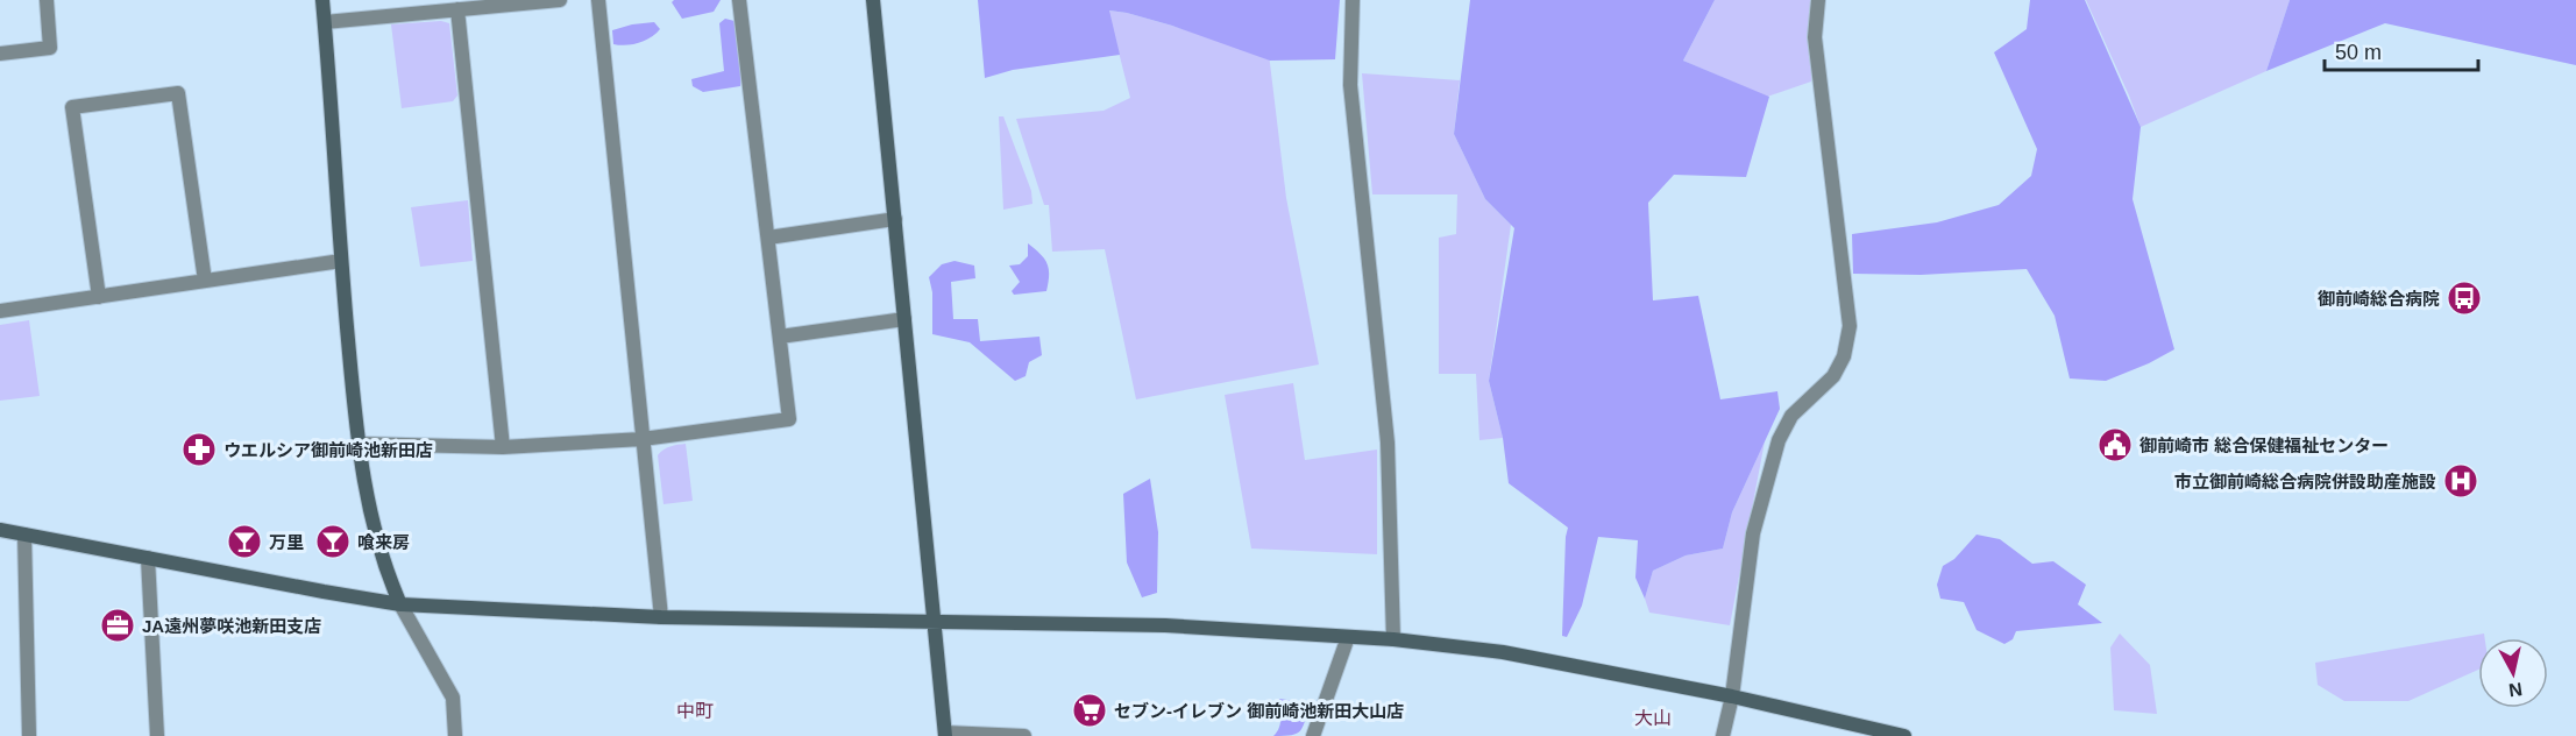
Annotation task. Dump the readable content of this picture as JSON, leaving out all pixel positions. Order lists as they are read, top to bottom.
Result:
{
  "districts": ["中町", "大山"],
  "places": {
    "bus stop": ["御前崎総合病院"],
    "public building": ["御前崎市 総合保健福祉センター"],
    "pharmacy": ["ウエルシア御前崎池新田店"],
    "hospital": ["市立御前崎総合病院併設助産施設"],
    "bar": ["万里", "喰来房"],
    "office": ["JA遠州夢咲池新田支店"],
    "supermarket": ["セブン‐イレブン 御前崎池新田大山店"]
  },
  "scale_bar": "50 m",
  "north": "bottom"
}
